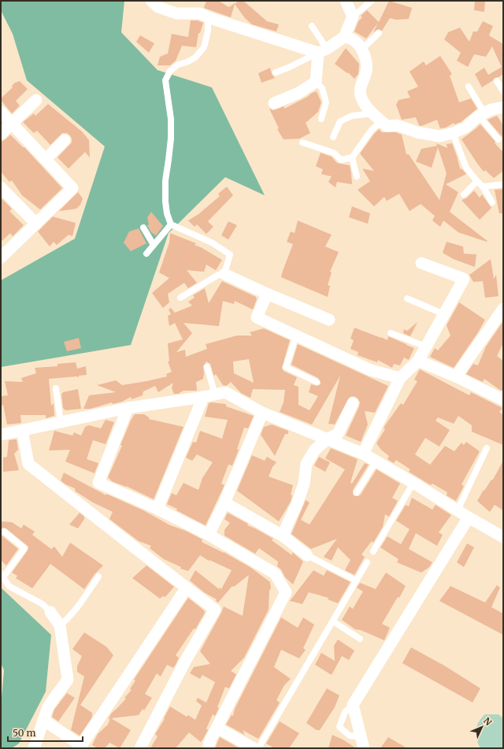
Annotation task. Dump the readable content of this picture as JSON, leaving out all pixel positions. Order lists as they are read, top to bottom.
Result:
{
  "scale_bar": "50 m",
  "north": "top right"
}
